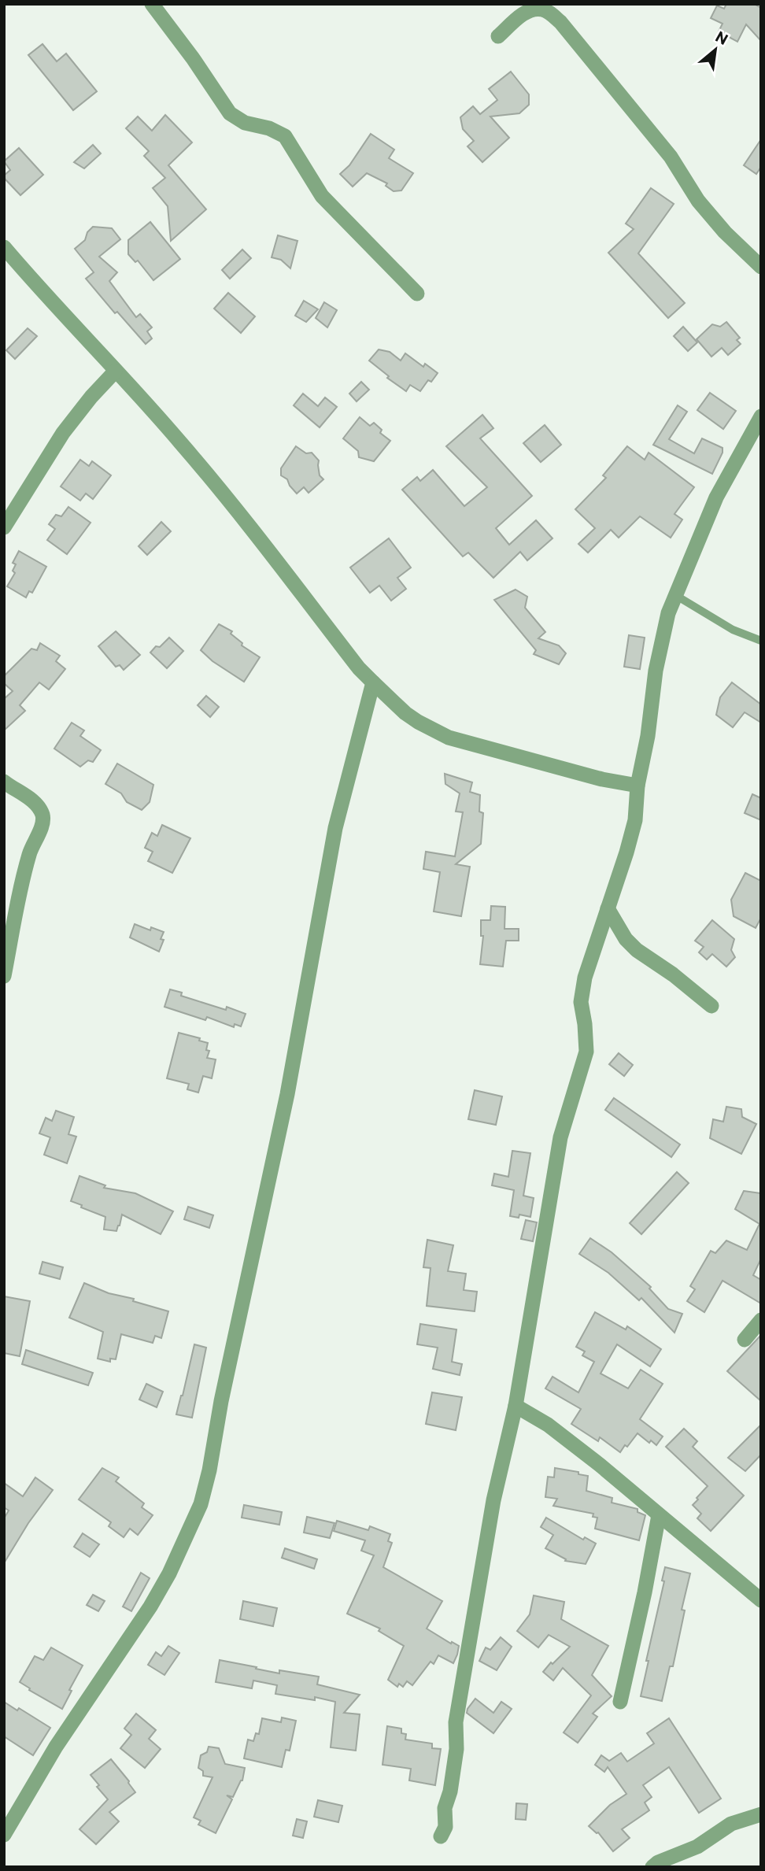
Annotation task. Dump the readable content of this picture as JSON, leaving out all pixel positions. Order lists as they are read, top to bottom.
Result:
{
  "north": "top right"
}
